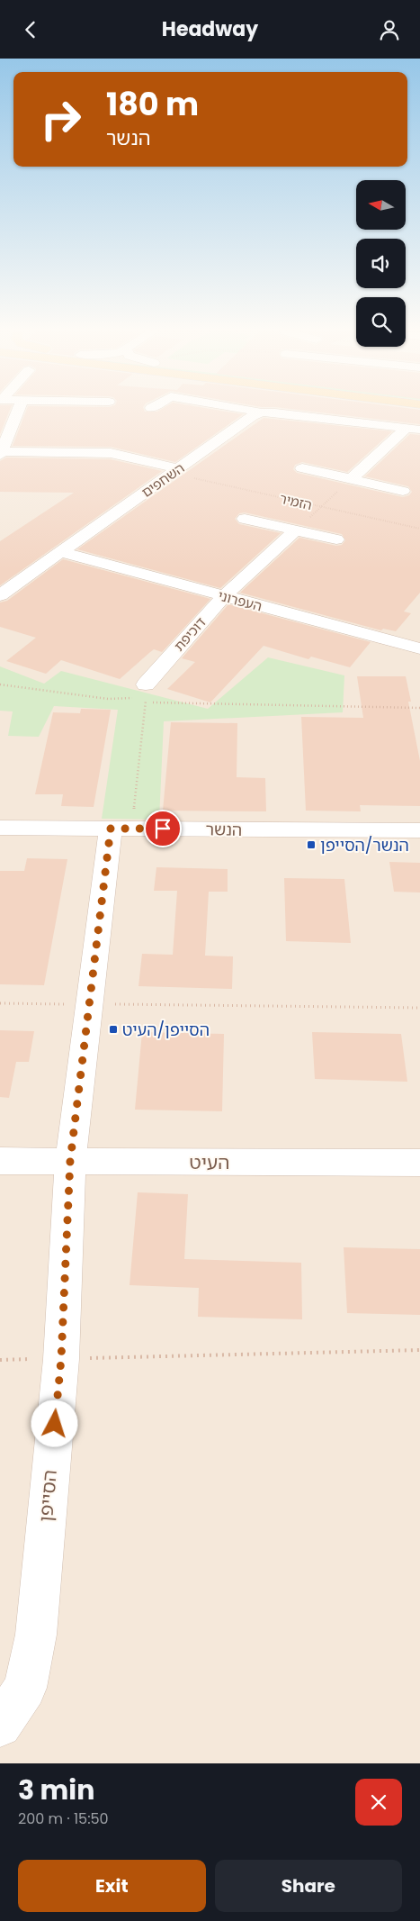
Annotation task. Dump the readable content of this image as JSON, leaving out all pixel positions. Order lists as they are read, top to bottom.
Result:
{
  "streets": {
    "street": [
      "השחפים",
      "העפרוני",
      "דוכיפת",
      "הנשר",
      "העיט",
      "הסייפן"
    ],
    "path": ["הזמיר"]
  },
  "crossings": [
    ["השחפים", "הזמיר"],
    ["השחפים", "העפרוני"],
    ["העפרוני", "דוכיפת"],
    ["הנשר", "הסייפן"],
    ["העיט", "הסייפן"]
  ],
  "places": {
    "transit": ["הנשר/הסייפן", "הסייפן/העיט"]
  },
  "north": "left",
  "page": {
    "header": "Headway",
    "turn": ["180 m", "הנשר"],
    "heading": ["3 min", "200 m · 15:50"],
    "buttons": ["Exit", "Share"]
  }
}
